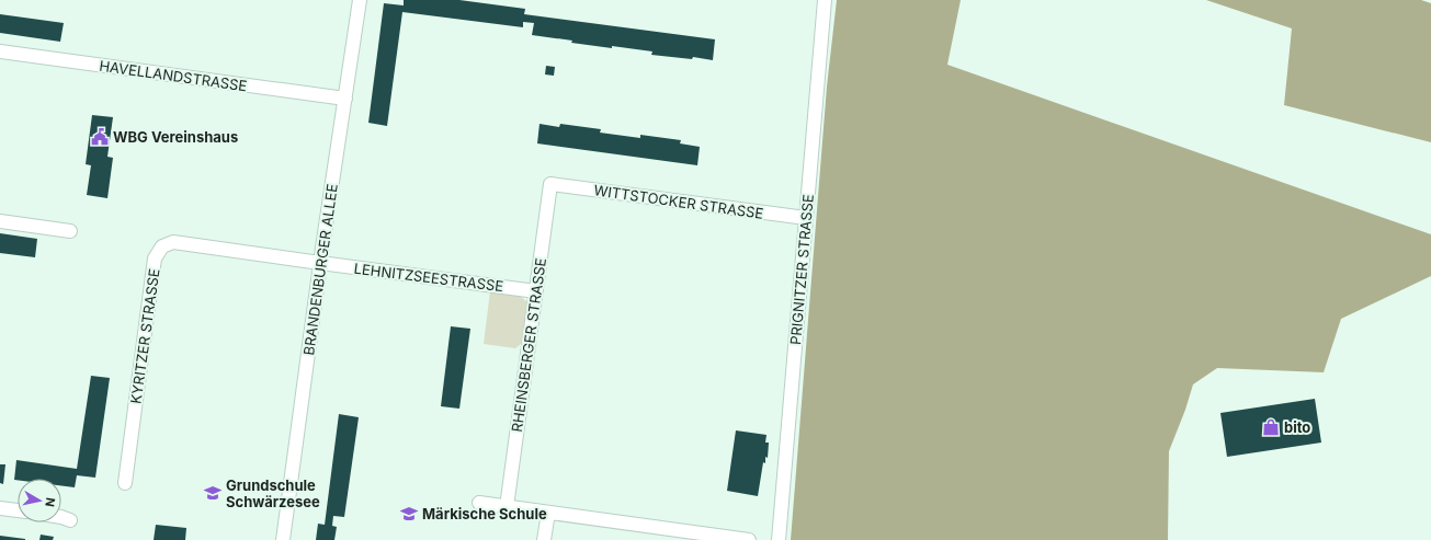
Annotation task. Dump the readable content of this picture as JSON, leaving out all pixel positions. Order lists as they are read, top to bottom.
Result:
{
  "streets": {
    "street": [
      "HAVELLANDSTRASSE",
      "WITTSTOCKER STRASSE",
      "BRANDENBURGER ALLEE",
      "PRIGNITZER STRASSE",
      "LEHNITZSEESTRASSE",
      "KYRITZER STRASSE",
      "RHEINSBERGER STRASSE"
    ]
  },
  "crossings": [
    ["HAVELLANDSTRASSE", "BRANDENBURGER ALLEE"],
    ["WITTSTOCKER STRASSE", "PRIGNITZER STRASSE"],
    ["WITTSTOCKER STRASSE", "RHEINSBERGER STRASSE"],
    ["BRANDENBURGER ALLEE", "LEHNITZSEESTRASSE"],
    ["BRANDENBURGER ALLEE", "KYRITZER STRASSE"],
    ["LEHNITZSEESTRASSE", "KYRITZER STRASSE"],
    ["LEHNITZSEESTRASSE", "RHEINSBERGER STRASSE"]
  ],
  "places": {
    "public building": ["WBG Vereinshaus"],
    "shop": ["bito"],
    "school or university": ["Grundschule Schwärzesee", "Märkische Schule"]
  },
  "north": "right"
}
